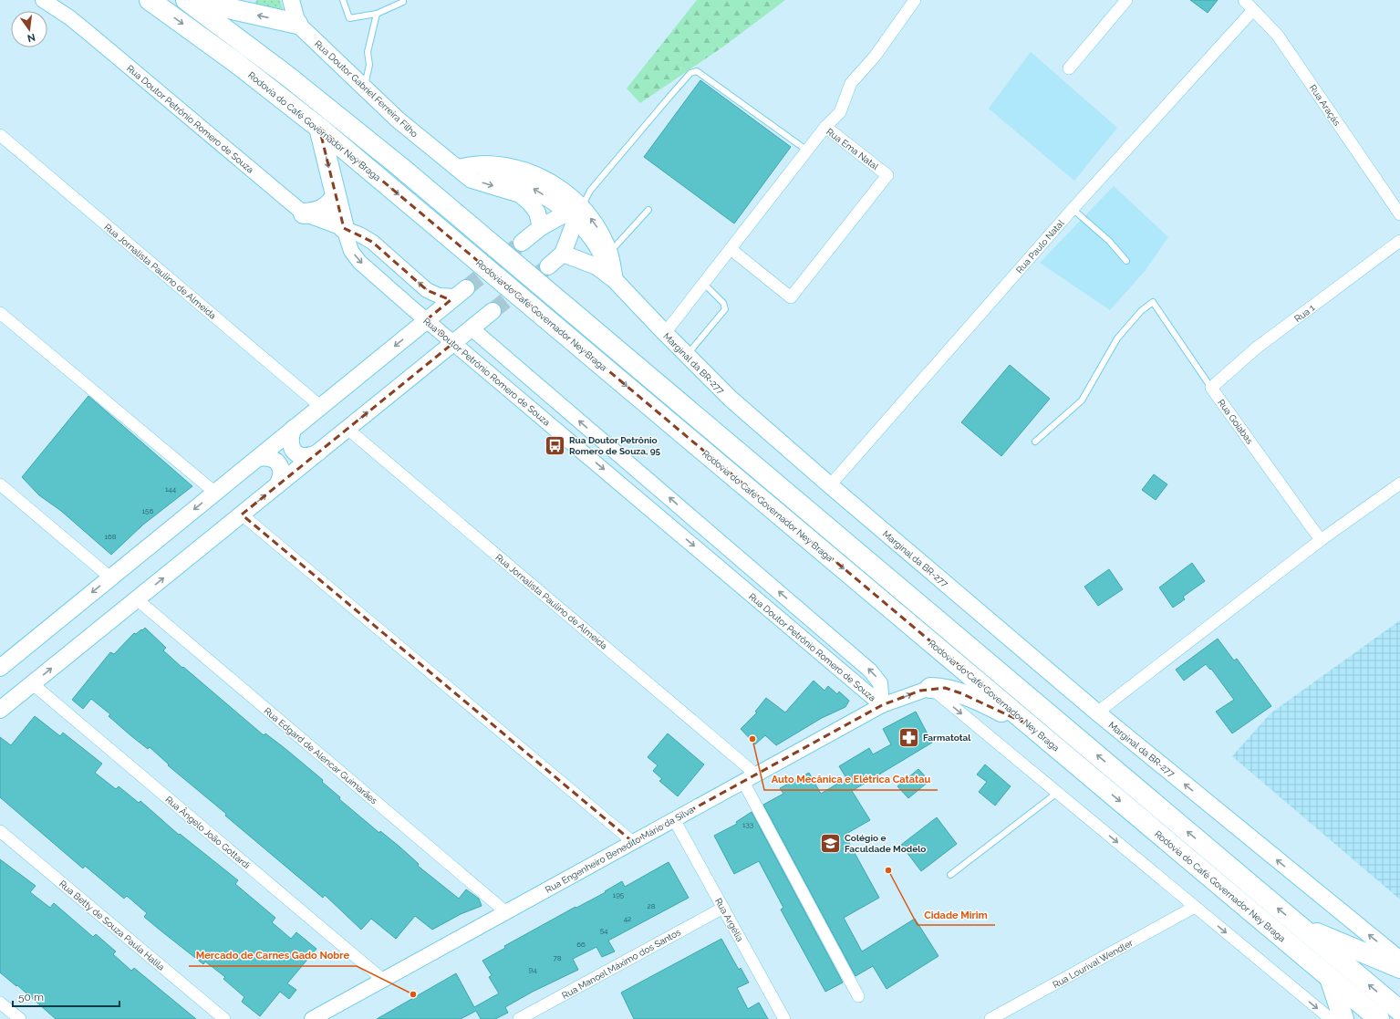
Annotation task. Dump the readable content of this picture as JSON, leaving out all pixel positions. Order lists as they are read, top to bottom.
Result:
{
  "streets": {
    "highway": ["Rodovia do Café Governador Ney Braga"],
    "main road": ["Rua Doutor Gabriel Ferreira Filho", "Marginal da BR-277"],
    "street": [
      "Rua Araçás",
      "Rua Doutor Petrônio Romero de Souza",
      "Rua Ema Natal",
      "Rua Paulo Natal",
      "Rua Jornalista Paulino de Almeida",
      "Rua 1",
      "Rua Goiabas",
      "Rua Edgard de Alencar Guimarães",
      "Rua Ângelo João Gottardi",
      "Rua Engenheiro Benedito Mário da Silva",
      "Rua Argélia",
      "Rua Betty de Souza Paula Halila",
      "Rua Manoel Máximo dos Santos",
      "Rua Lourival Wendler"
    ]
  },
  "crossings": [
    ["Rua Araçás", "Rua Paulo Natal"],
    ["Rua Doutor Petrônio Romero de Souza", "Rua Engenheiro Benedito Mário da Silva"],
    ["Rua Ema Natal", "Marginal da BR-277"],
    ["Rua Paulo Natal", "Marginal da BR-277"],
    ["Rua Jornalista Paulino de Almeida", "Rua Engenheiro Benedito Mário da Silva"],
    ["Rua 1", "Rua Goiabas"],
    ["Rua Edgard de Alencar Guimarães", "Rua Engenheiro Benedito Mário da Silva"],
    ["Rua Ângelo João Gottardi", "Rua Engenheiro Benedito Mário da Silva"],
    ["Rua Engenheiro Benedito Mário da Silva", "Rua Argélia"],
    ["Rua Argélia", "Rua Manoel Máximo dos Santos"]
  ],
  "one_way": ["Marginal da BR-277"],
  "places": {
    "bus stop": ["Rua Doutor Petrônio Romero de Souza, 95"],
    "pharmacy": ["Farmatotal"],
    "other": ["Auto Mecânica e Elétrica Catatau", "Cidade Mirim", "Mercado de Carnes Gado Nobre"],
    "school or university": ["Colégio e Faculdade Modelo"]
  },
  "house_numbers": [
    "144",
    "156",
    "168",
    "133",
    "195",
    "28",
    "42",
    "54",
    "66",
    "78",
    "94"
  ],
  "scale_bar": "50 m",
  "north": "bottom"
}
